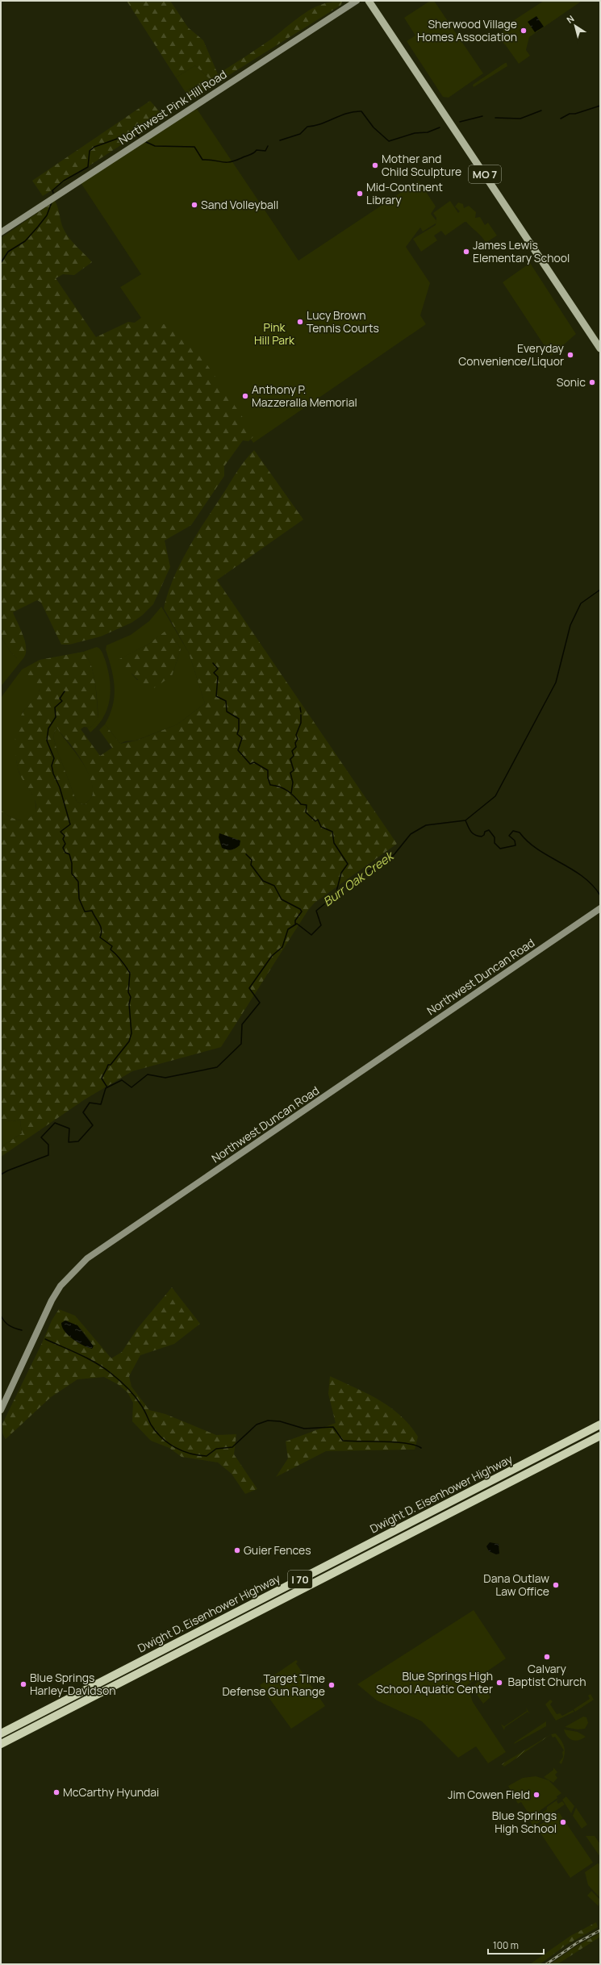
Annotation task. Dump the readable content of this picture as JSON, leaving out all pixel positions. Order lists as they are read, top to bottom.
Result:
{
  "streets": {
    "highway": ["Dwight D. Eisenhower Highway", "I 70"],
    "main road": ["MO 7"],
    "street": ["Northwest Pink Hill Road", "Northwest Duncan Road"]
  },
  "water": ["Burr Oak Creek"],
  "parks": ["Pink Hill Park"],
  "places": [
    "Sherwood Village Homes Association",
    "Mother and Child Sculpture",
    "Mid-Continent Library",
    "Sand Volleyball",
    "James Lewis Elementary School",
    "Lucy Brown Tennis Courts",
    "Everyday Convenience/Liquor",
    "Sonic",
    "Anthony P. Mazzeralla Memorial",
    "Guier Fences",
    "Dana Outlaw Law Office",
    "Calvary Baptist Church",
    "Blue Springs High School Aquatic Center",
    "Blue Springs Harley-Davidson",
    "Target Time Defense Gun Range",
    "McCarthy Hyundai",
    "Jim Cowen Field",
    "Blue Springs High School"
  ],
  "scale_bar": "100 m",
  "north": "top left"
}
